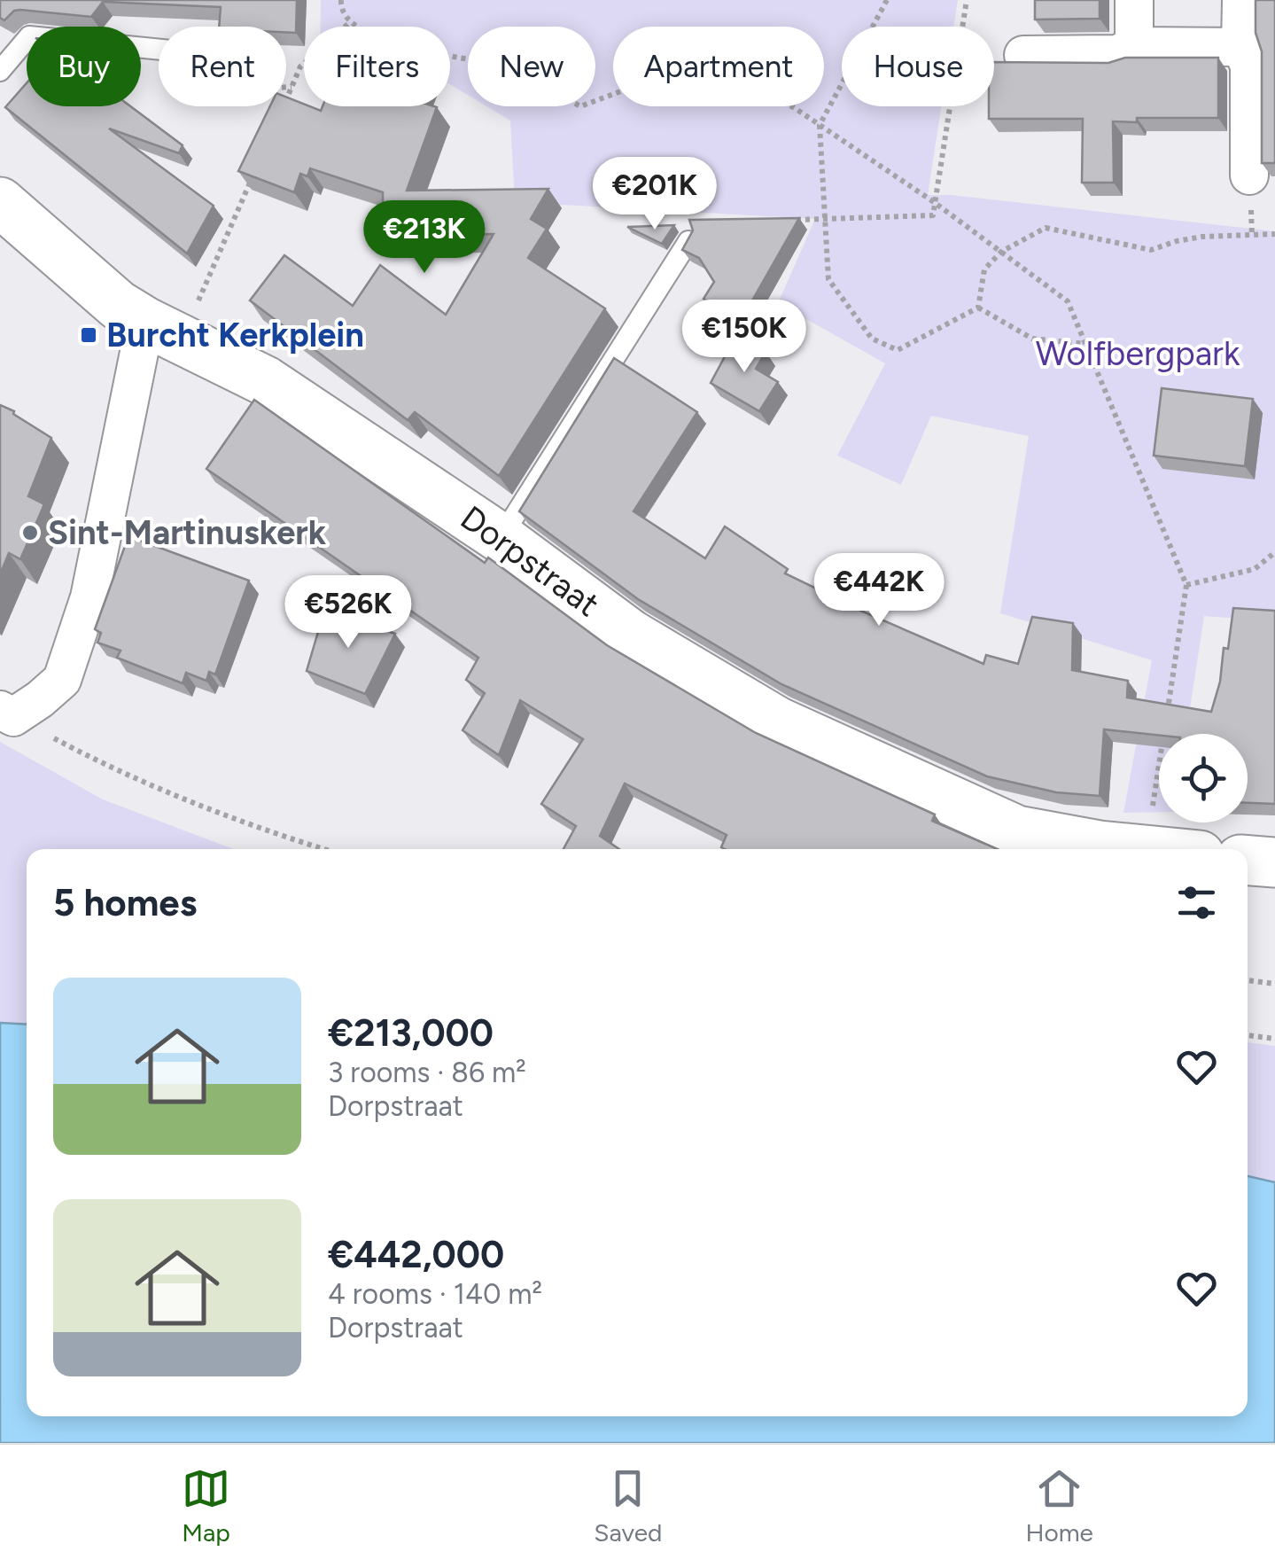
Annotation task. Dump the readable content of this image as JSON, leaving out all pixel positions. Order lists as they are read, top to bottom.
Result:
{
  "streets": {
    "street": ["Dorpstraat"]
  },
  "parks": ["Wolfbergpark"],
  "places": {
    "transit": ["Burcht Kerkplein"],
    "other": ["Sint-Martinuskerk"]
  },
  "page": {
    "chip": [
      "Buy",
      "Rent",
      "Filters",
      "New",
      "Apartment",
      "House"
    ],
    "price": [
      "€201K",
      "€213K",
      "€150K",
      "€442K",
      "€526K"
    ],
    "heading": "5 homes",
    "list": [
      {
        "name": "€213,000",
        "note": "3 rooms · 86 m² · Dorpstraat"
      },
      {
        "name": "€442,000",
        "note": "4 rooms · 140 m² · Dorpstraat"
      }
    ],
    "tabs": ["Map", "Saved", "Home"]
  }
}
